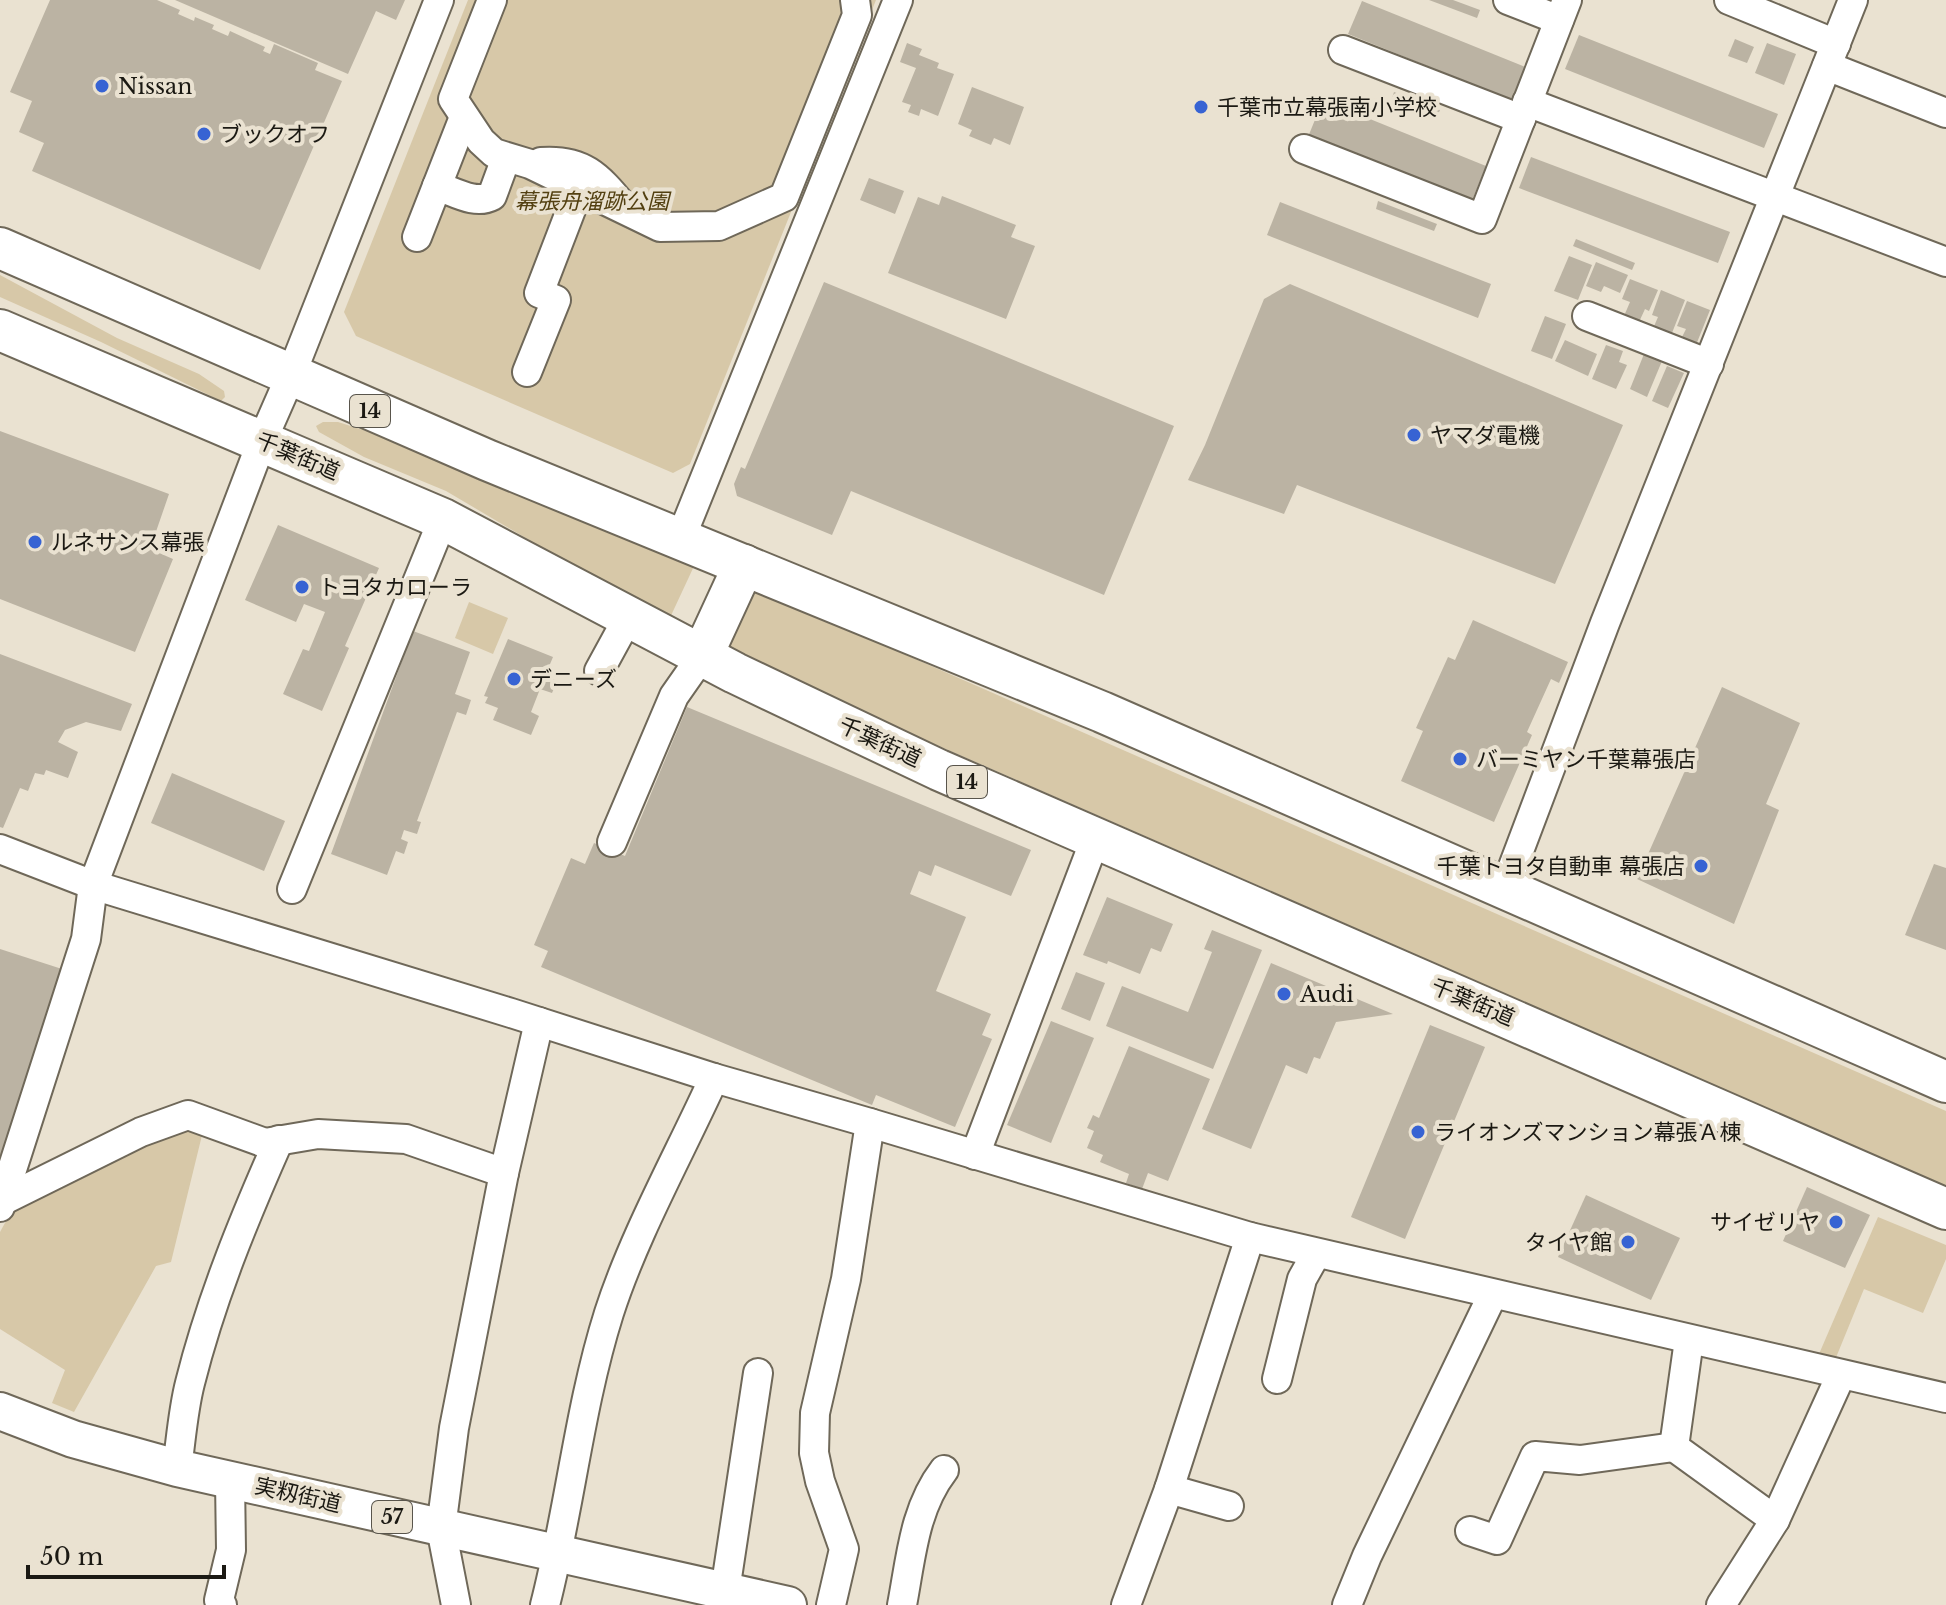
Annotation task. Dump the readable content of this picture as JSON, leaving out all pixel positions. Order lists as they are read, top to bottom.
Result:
{
  "streets": {
    "highway": ["14", "千葉街道"],
    "main road": ["実籾街道", "57"]
  },
  "parks": ["幕張舟溜跡公園"],
  "places": [
    "Nissan",
    "千葉市立幕張南小学校",
    "ブックオフ",
    "ヤマダ電機",
    "ルネサンス幕張",
    "トヨタカローラ",
    "デニーズ",
    "バーミヤン千葉幕張店",
    "千葉トヨタ自動車 幕張店",
    "Audi",
    "ライオンズマンション幕張Ａ棟",
    "サイゼリヤ",
    "タイヤ館"
  ],
  "scale_bar": "50 m"
}
